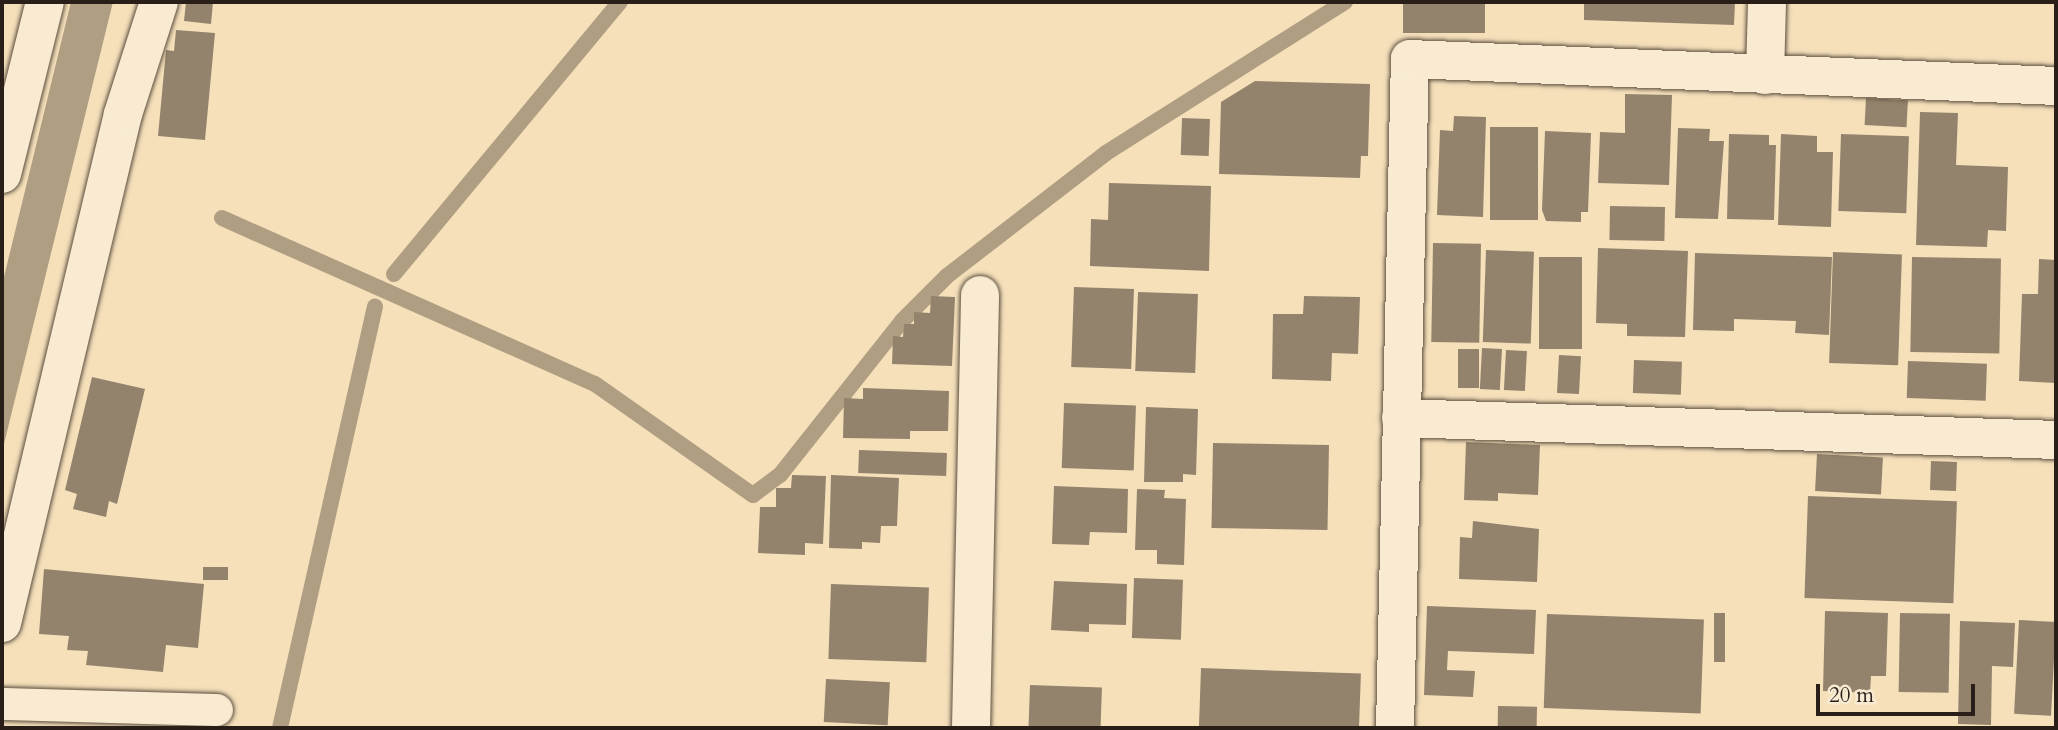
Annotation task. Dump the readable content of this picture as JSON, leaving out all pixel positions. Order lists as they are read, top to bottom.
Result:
{
  "scale_bar": "20 m"
}
